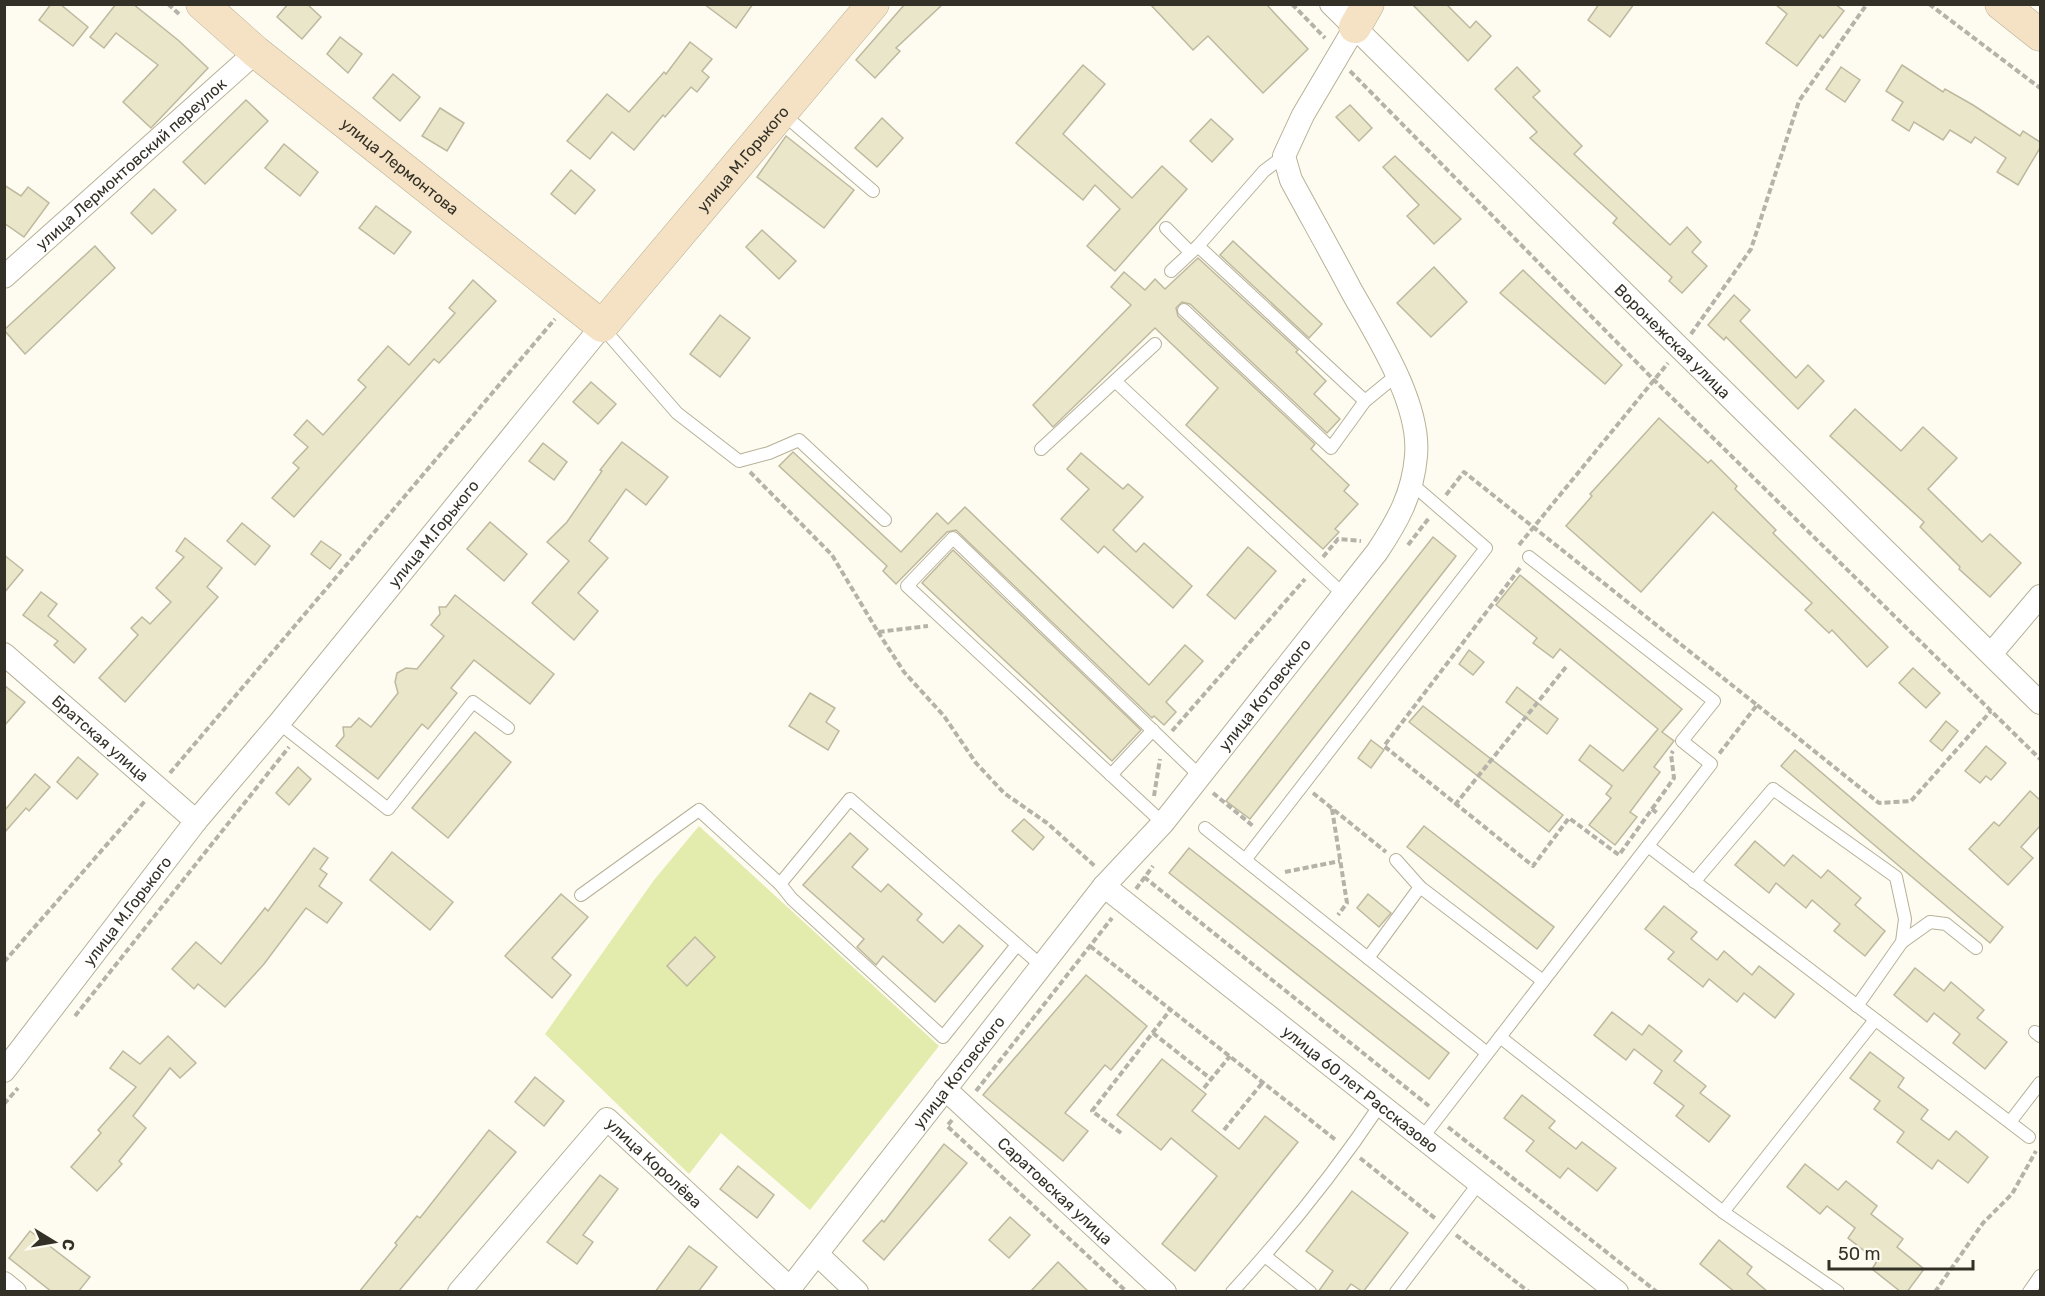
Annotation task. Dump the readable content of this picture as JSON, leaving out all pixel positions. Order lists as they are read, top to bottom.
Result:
{
  "streets": {
    "street": [
      "улица М.Горького",
      "улица Лермонтовский переулок",
      "улица Лермонтова",
      "Воронежская улица",
      "улица Котовского",
      "Братская улица",
      "улица 60 лет Рассказово",
      "улица Королёва",
      "Саратовская улица"
    ]
  },
  "crossings": [
    ["улица М.Горького", "улица Лермонтова"],
    ["улица М.Горького", "Братская улица"],
    ["улица Лермонтовский переулок", "улица Лермонтова"],
    ["улица Котовского", "улица 60 лет Рассказово"],
    ["улица Котовского", "улица Королёва"],
    ["улица Котовского", "Саратовская улица"]
  ],
  "scale_bar": "50 m",
  "north": "right"
}
